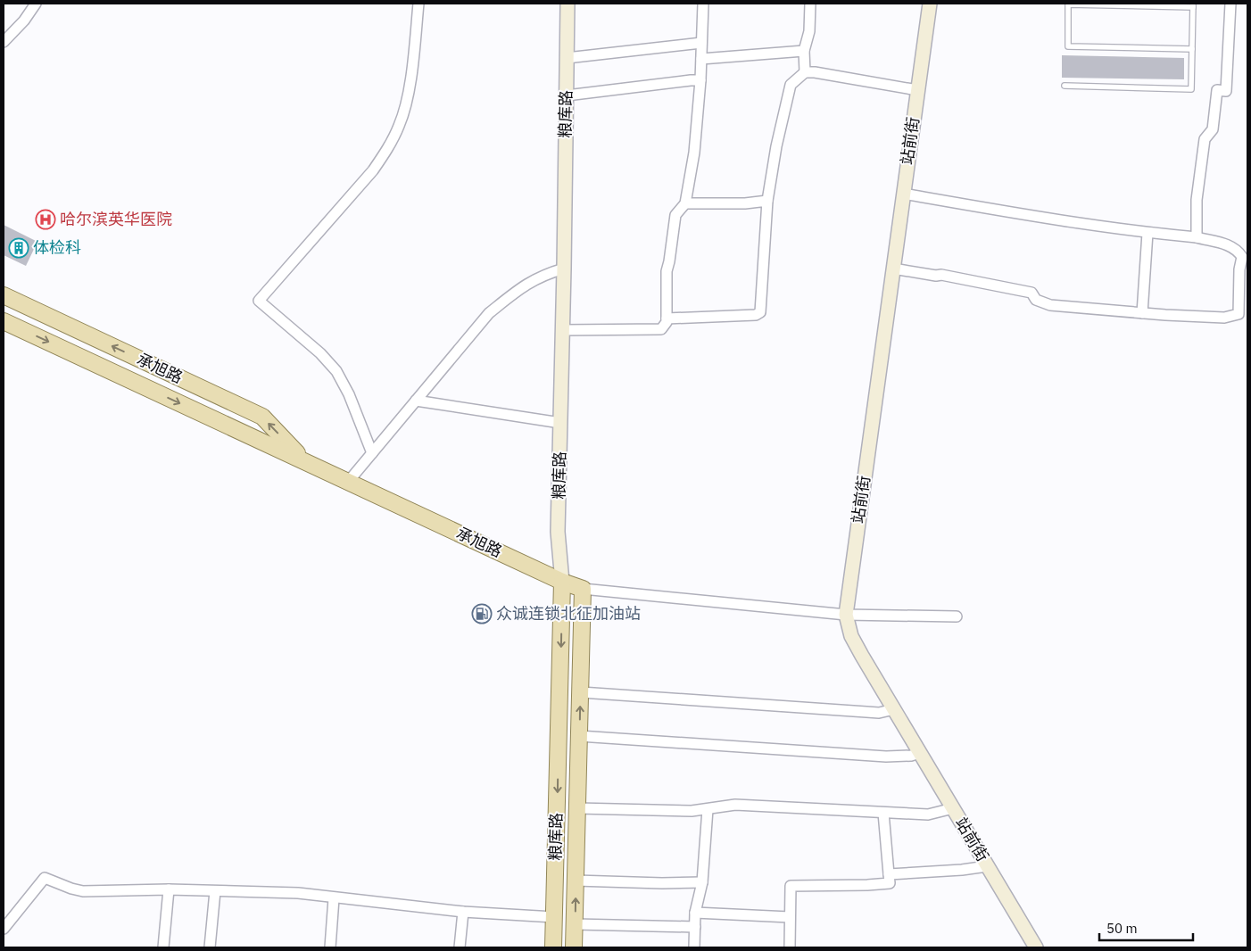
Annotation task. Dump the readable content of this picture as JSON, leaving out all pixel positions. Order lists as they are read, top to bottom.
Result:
{
  "streets": {
    "main road": ["粮库路", "承旭路"],
    "street": ["站前街"]
  },
  "crossings": [
    ["粮库路", "承旭路"]
  ],
  "places": {
    "hospital": ["哈尔滨英华医院"],
    "building": ["体检科"],
    "fuel station": ["众诚连锁北征加油站"]
  },
  "scale_bar": "50 m"
}
